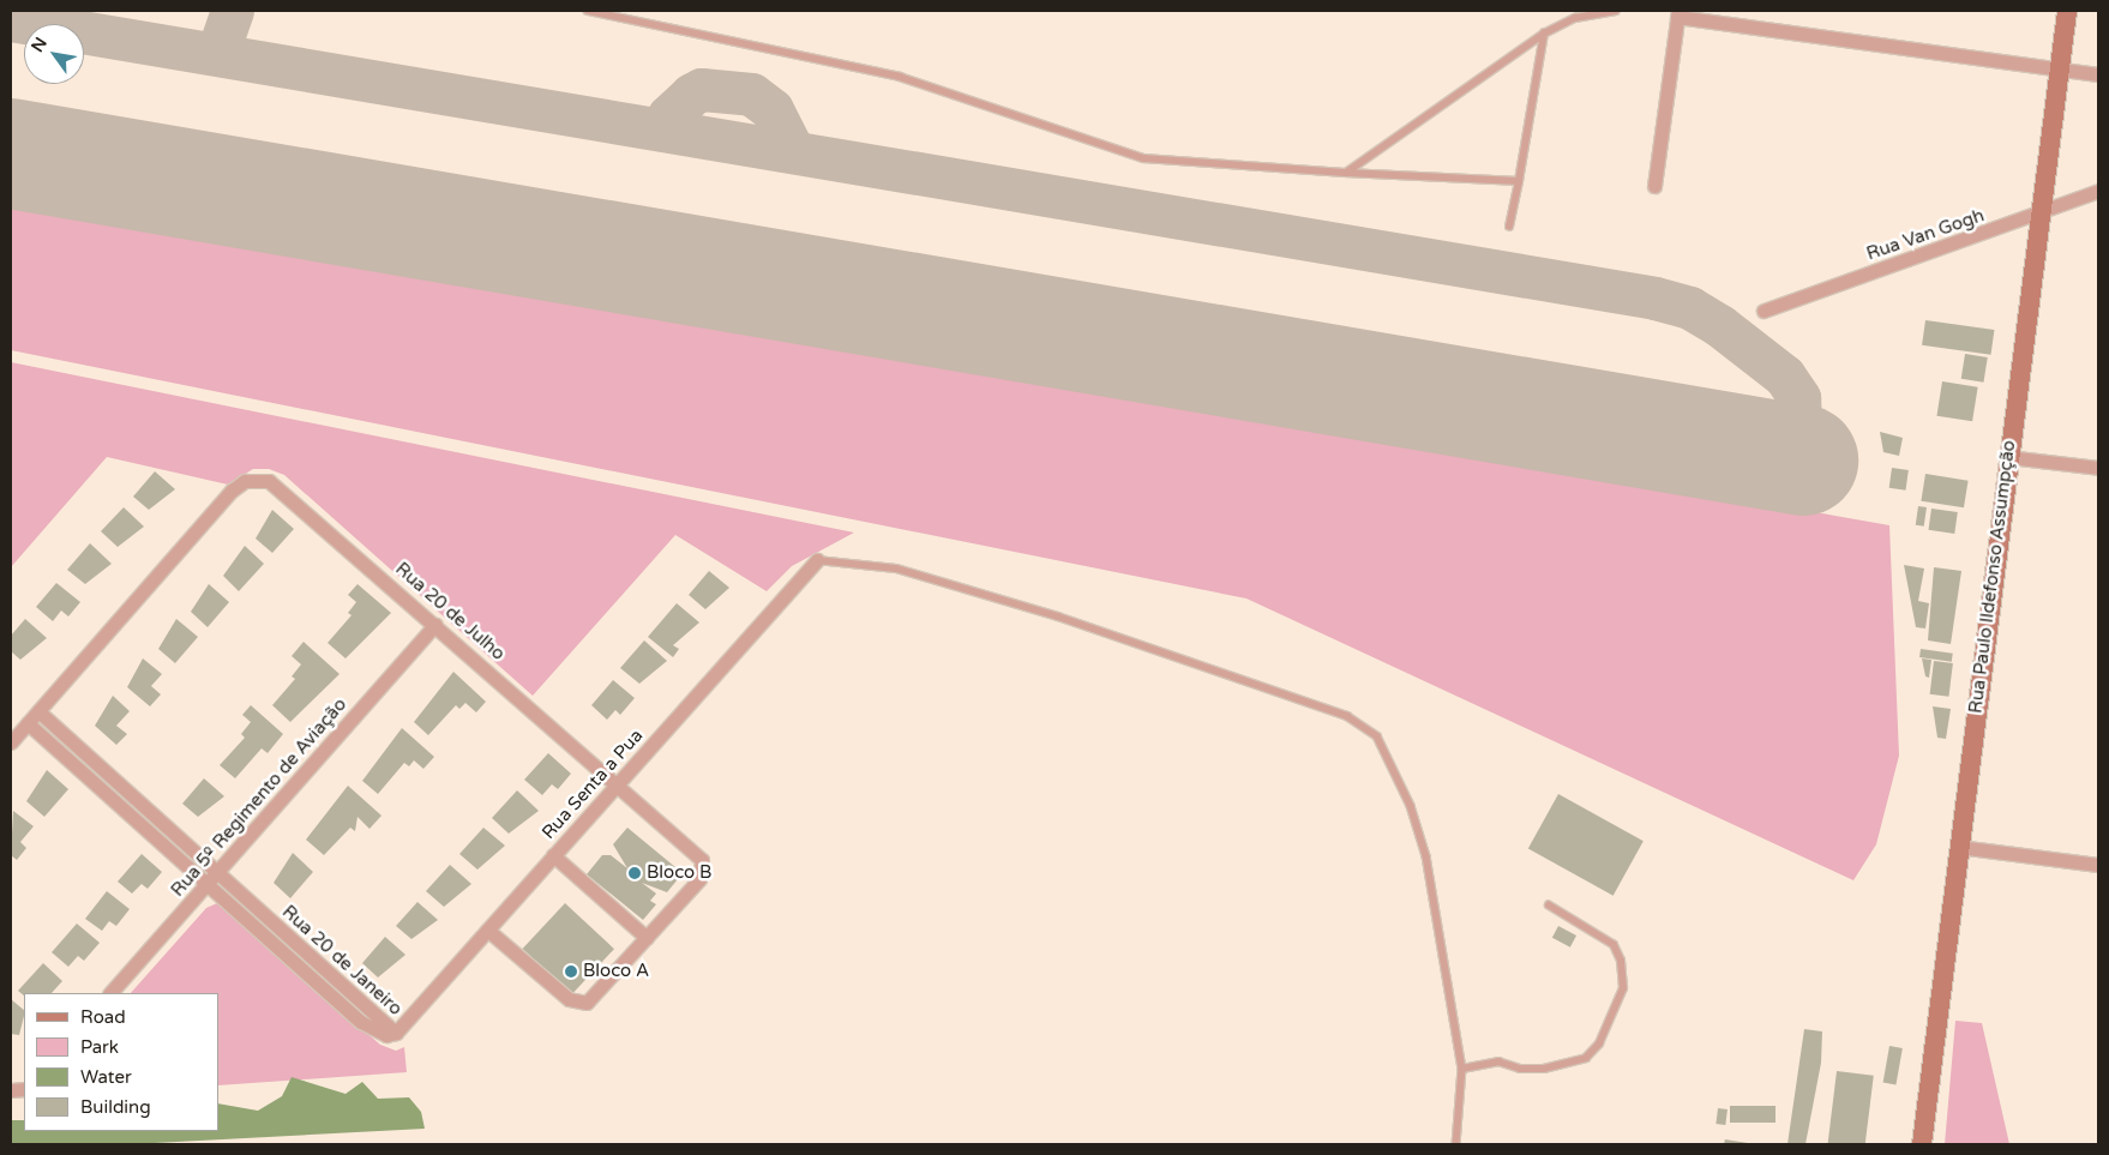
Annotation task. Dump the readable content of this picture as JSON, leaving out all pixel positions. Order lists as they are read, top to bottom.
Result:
{
  "streets": {
    "street": [
      "Rua Van Gogh",
      "Rua Paulo Ildefonso Assumpção",
      "Rua 20 de Julho",
      "Rua Senta a Pua",
      "Rua 5º Regimento de Aviação",
      "Rua 20 de Janeiro"
    ]
  },
  "crossings": [
    ["Rua Van Gogh", "Rua Paulo Ildefonso Assumpção"],
    ["Rua 20 de Julho", "Rua Senta a Pua"],
    ["Rua 20 de Julho", "Rua 5º Regimento de Aviação"],
    ["Rua 20 de Julho", "Rua 20 de Janeiro"],
    ["Rua Senta a Pua", "Rua 20 de Janeiro"],
    ["Rua 5º Regimento de Aviação", "Rua 20 de Janeiro"]
  ],
  "places": ["Bloco B", "Bloco A"],
  "legend": [
    "Road",
    "Park",
    "Water",
    "Building"
  ],
  "north": "top left"
}
